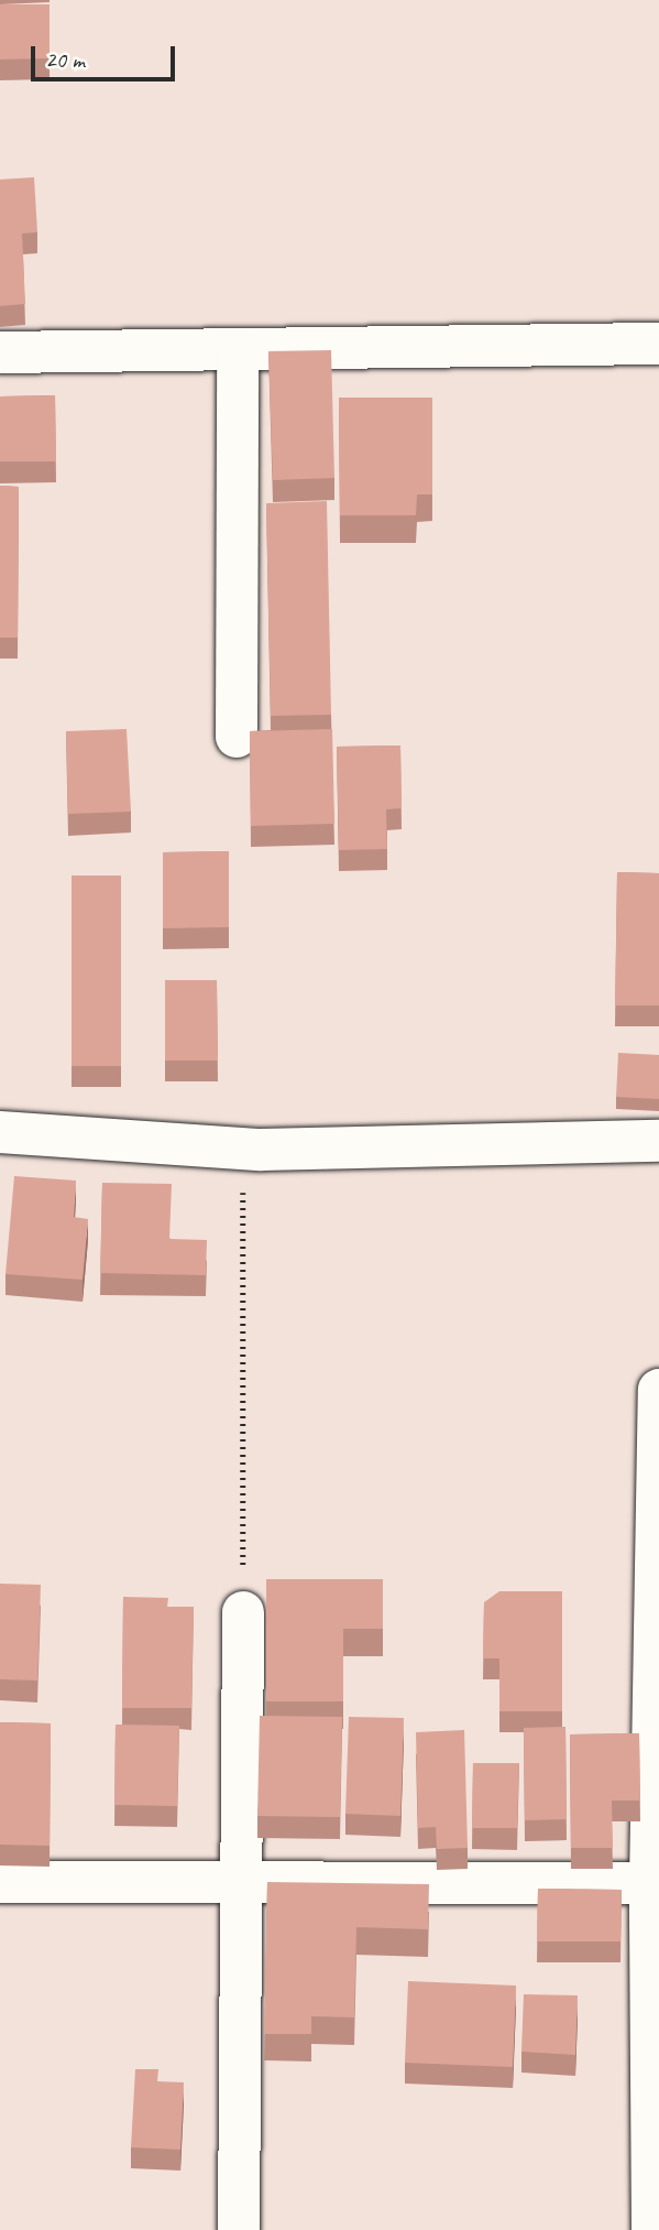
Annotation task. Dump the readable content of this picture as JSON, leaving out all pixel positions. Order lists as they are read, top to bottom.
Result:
{
  "scale_bar": "20 m"
}
